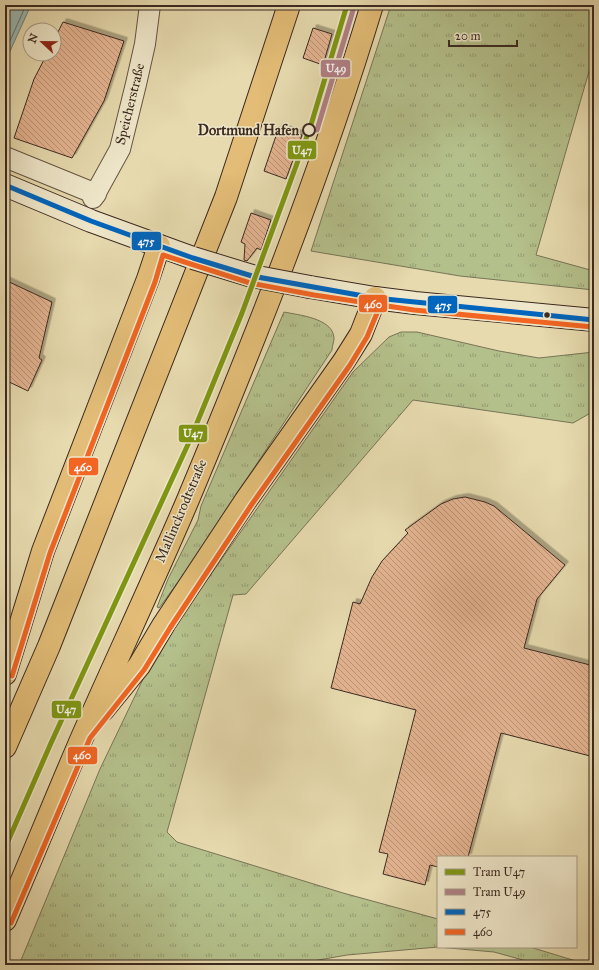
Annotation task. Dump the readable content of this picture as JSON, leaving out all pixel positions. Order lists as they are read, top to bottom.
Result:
{
  "streets": {
    "highway": ["Mallinckrodtstraße"],
    "street": ["Speicherstraße"]
  },
  "places": ["Dortmund Hafen"],
  "lines": [
    "tram line U47",
    "tram line U49",
    "transit line 475",
    "transit line 460"
  ],
  "legend": [
    "Tram U47",
    "Tram U49",
    "475",
    "460"
  ],
  "scale_bar": "20 m",
  "north": "left"
}
